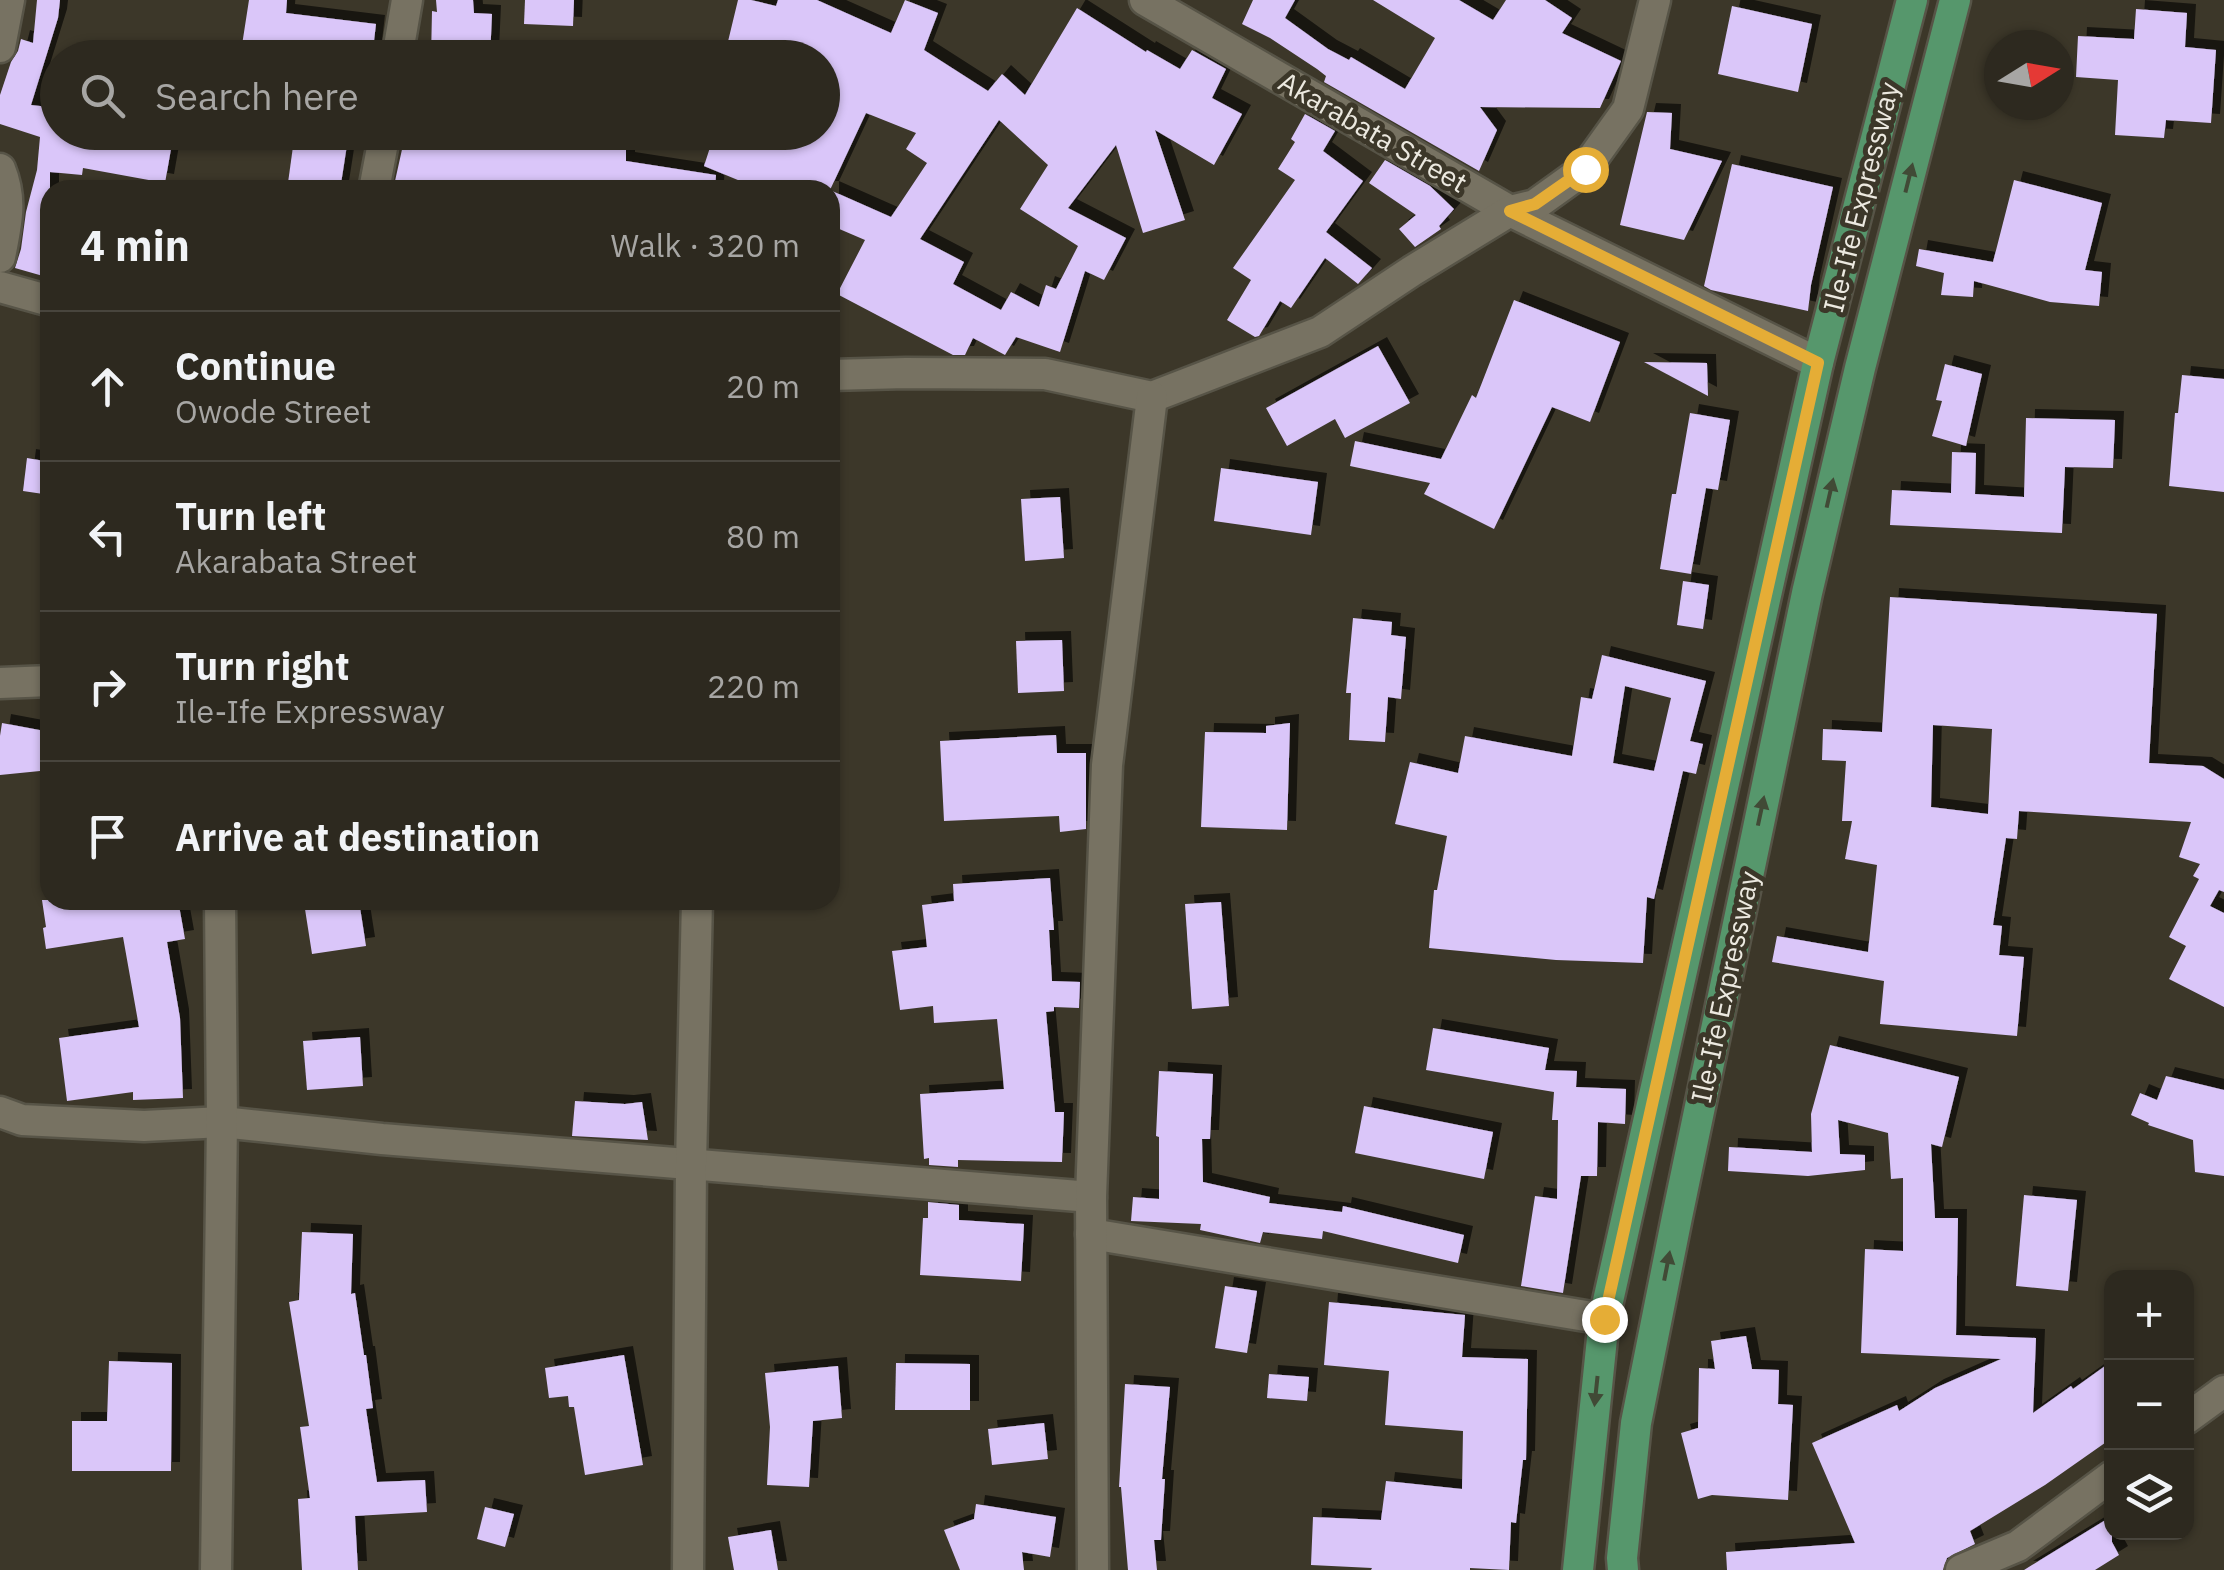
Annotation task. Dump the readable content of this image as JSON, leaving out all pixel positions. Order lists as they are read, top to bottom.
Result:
{
  "streets": {
    "main road": ["Ile-Ife Expressway"],
    "street": ["Akarabata Street"]
  },
  "crossings": [
    ["Akarabata Street", "Ile-Ife Expressway"]
  ],
  "north": "right",
  "page": {
    "search": "Search here",
    "heading": ["4 min", "Walk · 320 m"],
    "list": [
      ["Continue", "Owode Street", "20 m"],
      ["Turn left", "Akarabata Street", "80 m"],
      ["Turn right", "Ile-Ife Expressway", "220 m"],
      "Arrive at destination"
    ],
    "map_buttons": ["+", "−"]
  }
}
